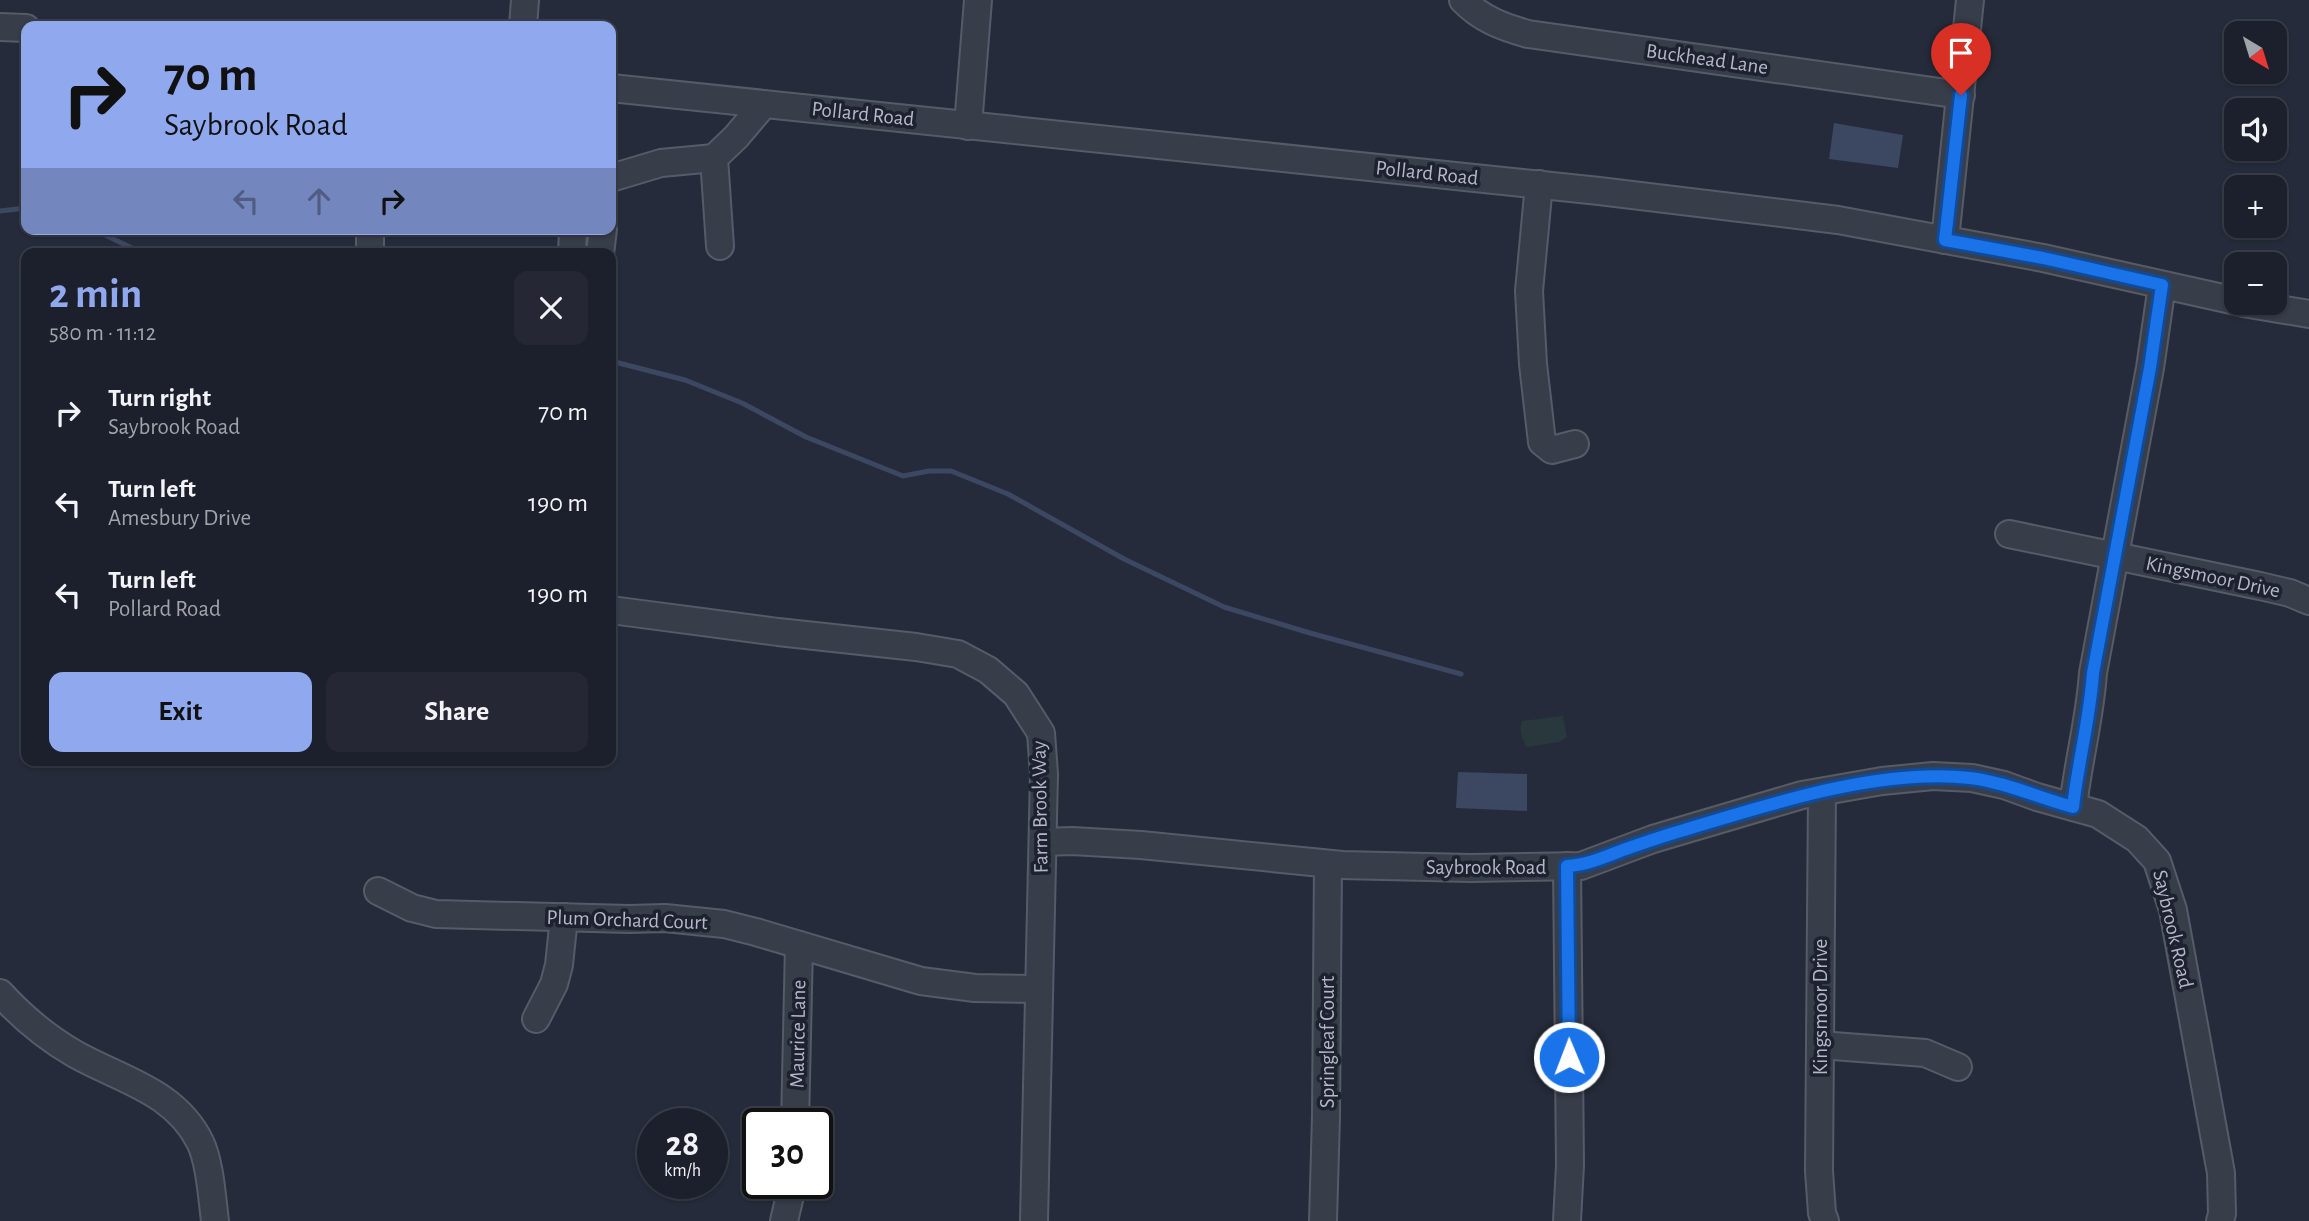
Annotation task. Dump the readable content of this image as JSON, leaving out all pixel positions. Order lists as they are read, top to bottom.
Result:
{
  "streets": {
    "street": [
      "Buckhead Lane",
      "Pollard Road",
      "Kingsmoor Drive",
      "Farm Brook Way",
      "Saybrook Road",
      "Plum Orchard Court",
      "Maurice Lane",
      "Springleaf Court"
    ]
  },
  "crossings": [
    ["Kingsmoor Drive", "Saybrook Road"],
    ["Farm Brook Way", "Saybrook Road"],
    ["Farm Brook Way", "Plum Orchard Court"],
    ["Saybrook Road", "Springleaf Court"],
    ["Plum Orchard Court", "Maurice Lane"]
  ],
  "north": "bottom right",
  "page": {
    "map_buttons": ["+", "−"],
    "turn": ["70 m", "Saybrook Road"],
    "heading": ["2 min", "580 m · 11:12"],
    "list": [
      {
        "name": "Turn right",
        "note": "Saybrook Road",
        "value": "70 m"
      },
      {
        "name": "Turn left",
        "note": "Amesbury Drive",
        "value": "190 m"
      },
      {
        "name": "Turn left",
        "note": "Pollard Road",
        "value": "190 m"
      }
    ],
    "buttons": ["Exit", "Share"],
    "speed": "28 km/h",
    "limit": "30"
  }
}
